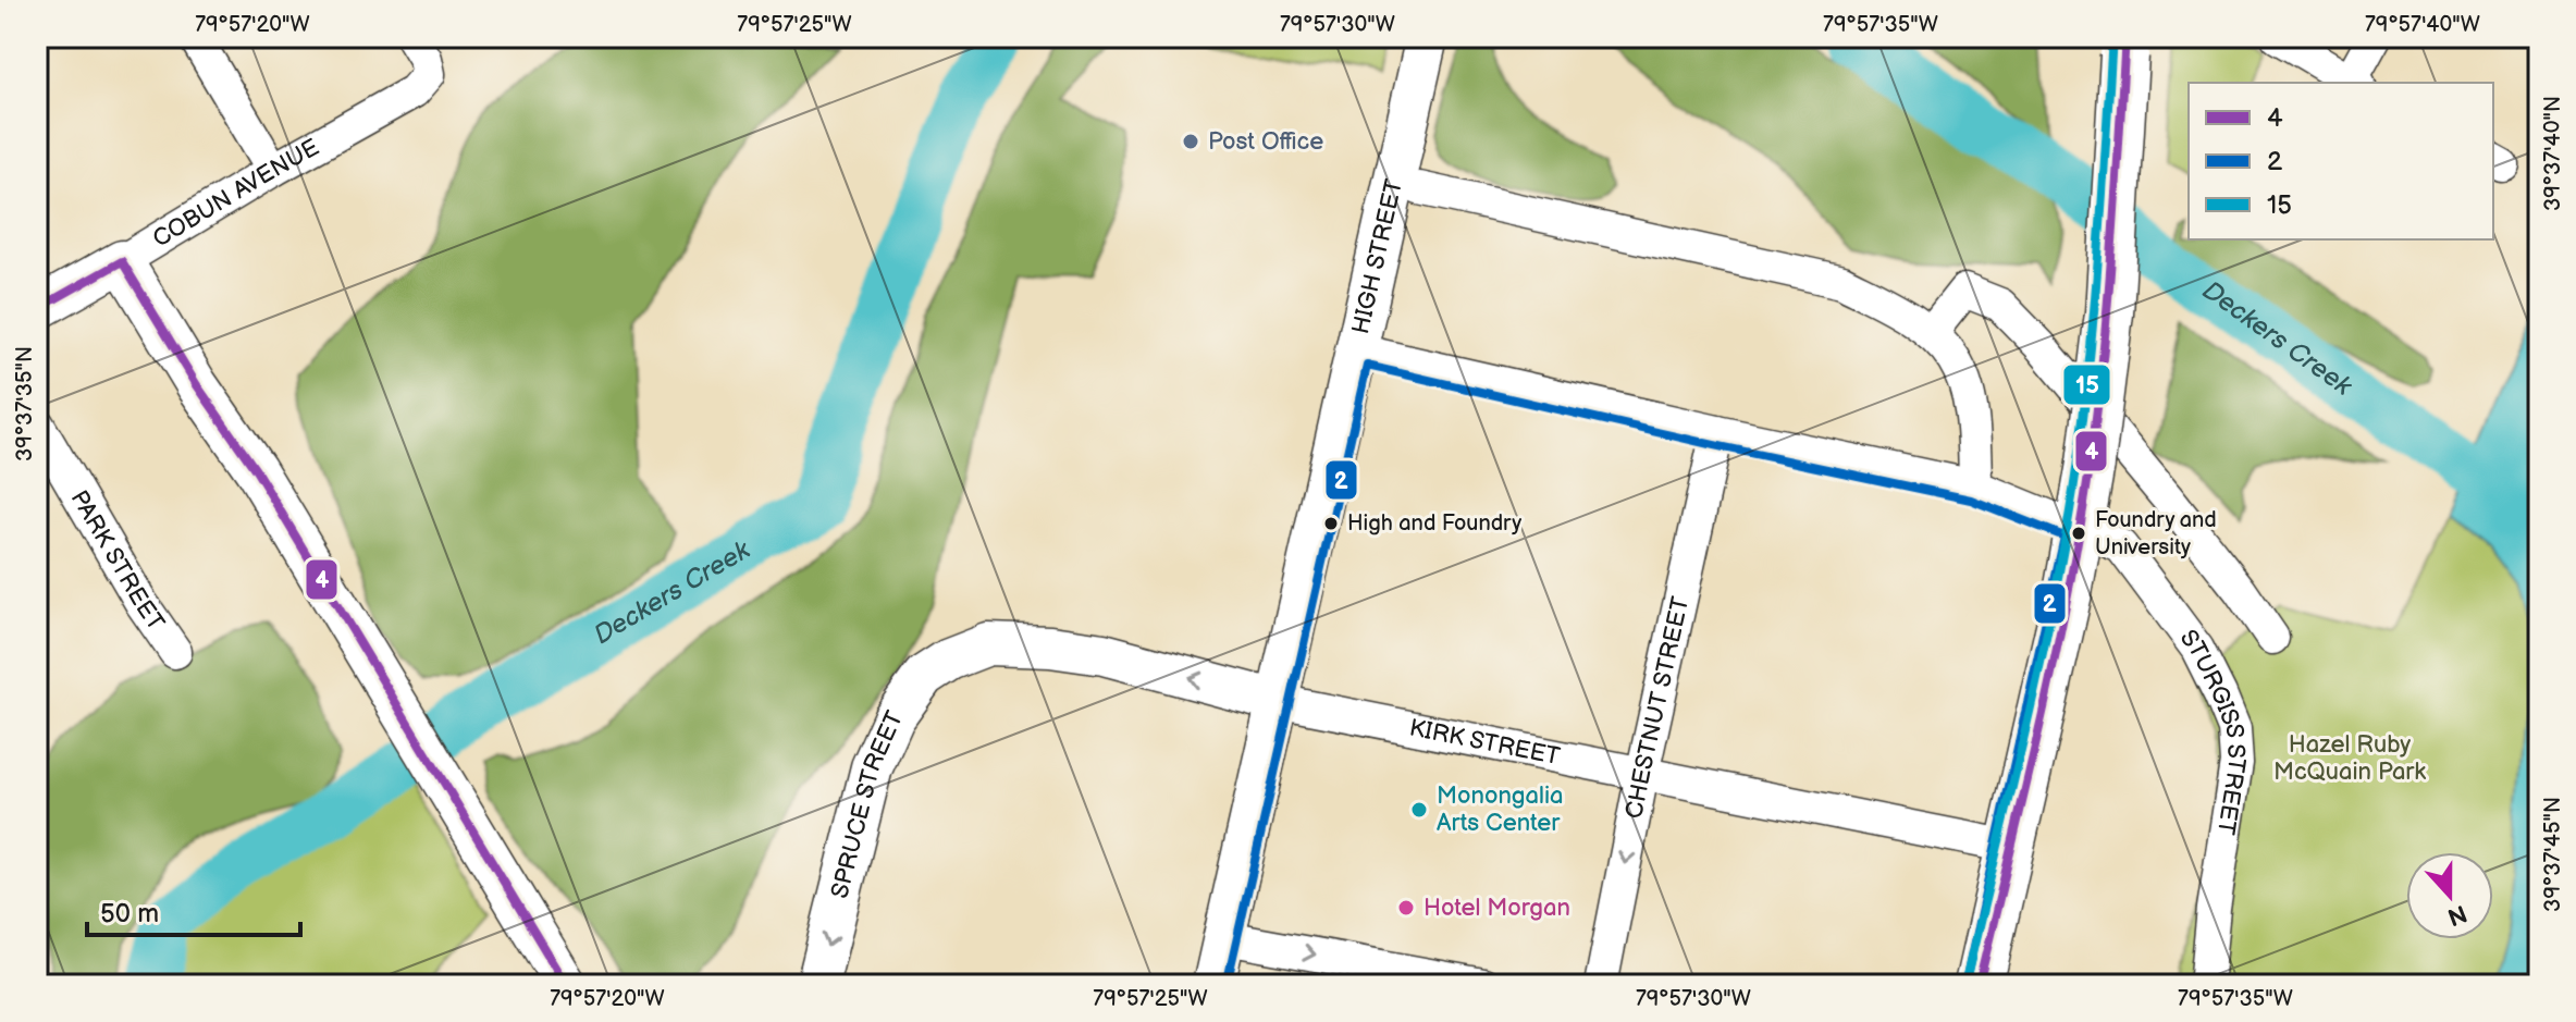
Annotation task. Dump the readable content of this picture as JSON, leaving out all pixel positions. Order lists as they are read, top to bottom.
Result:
{
  "streets": {
    "street": [
      "COBUN AVENUE",
      "HIGH STREET",
      "PARK STREET",
      "CHESTNUT STREET",
      "STURGISS STREET",
      "KIRK STREET",
      "SPRUCE STREET"
    ]
  },
  "crossings": [
    ["HIGH STREET", "STURGISS STREET"],
    ["HIGH STREET", "KIRK STREET"],
    ["CHESTNUT STREET", "STURGISS STREET"],
    ["CHESTNUT STREET", "KIRK STREET"],
    ["KIRK STREET", "SPRUCE STREET"]
  ],
  "one_way": ["CHESTNUT STREET", "SPRUCE STREET"],
  "water": ["Deckers Creek"],
  "parks": ["Hazel Ruby McQuain Park"],
  "places": [
    "Post Office",
    "High and Foundry",
    "Foundry and University",
    "Monongalia Arts Center",
    "Hotel Morgan"
  ],
  "lines": ["transit line 4", "transit line 15", "transit line 2"],
  "legend": ["4", "2", "15"],
  "scale_bar": "50 m",
  "north": "bottom",
  "coordinates": [
    "79°57'20\"W",
    "79°57'25\"W",
    "79°57'30\"W",
    "79°57'35\"W",
    "79°57'40\"W",
    "39°37'40\"N",
    "39°37'35\"N",
    "39°37'45\"N"
  ]
}
